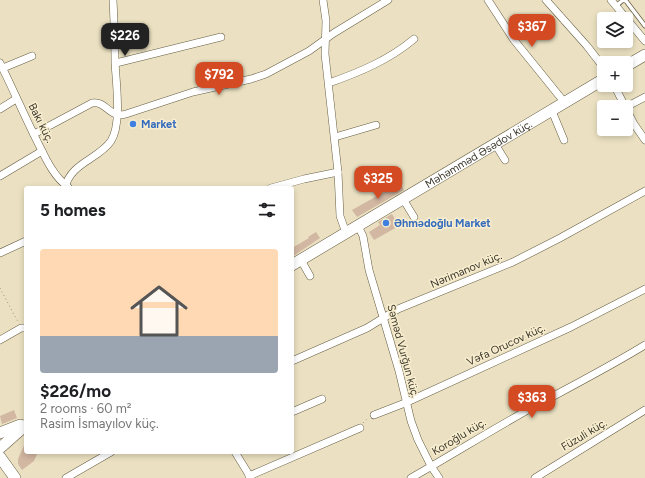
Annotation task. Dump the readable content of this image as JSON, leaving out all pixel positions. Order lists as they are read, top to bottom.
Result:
{
  "streets": {
    "main road": ["Məhəmməd Əsədov küç."],
    "street": [
      "Bakı küç.",
      "Nərimanov küç.",
      "Vəfa Orucov küç.",
      "Səməd Vurğun küç.",
      "Füzuli küç.",
      "Koroğlu küç."
    ]
  },
  "crossings": [
    ["Məhəmməd Əsədov küç.", "Səməd Vurğun küç."],
    ["Nərimanov küç.", "Səməd Vurğun küç."],
    ["Vəfa Orucov küç.", "Səməd Vurğun küç."],
    ["Səməd Vurğun küç.", "Koroğlu küç."]
  ],
  "places": ["Market", "Əhmədoğlu Market"],
  "page": {
    "map_buttons": ["+", "−"],
    "price": [
      "$367",
      "$226",
      "$792",
      "$325",
      "$363"
    ],
    "heading": "5 homes",
    "list": [
      {
        "name": "$226/mo",
        "note": "2 rooms · 60 m² · Rasim İsmayılov küç."
      }
    ]
  }
}
